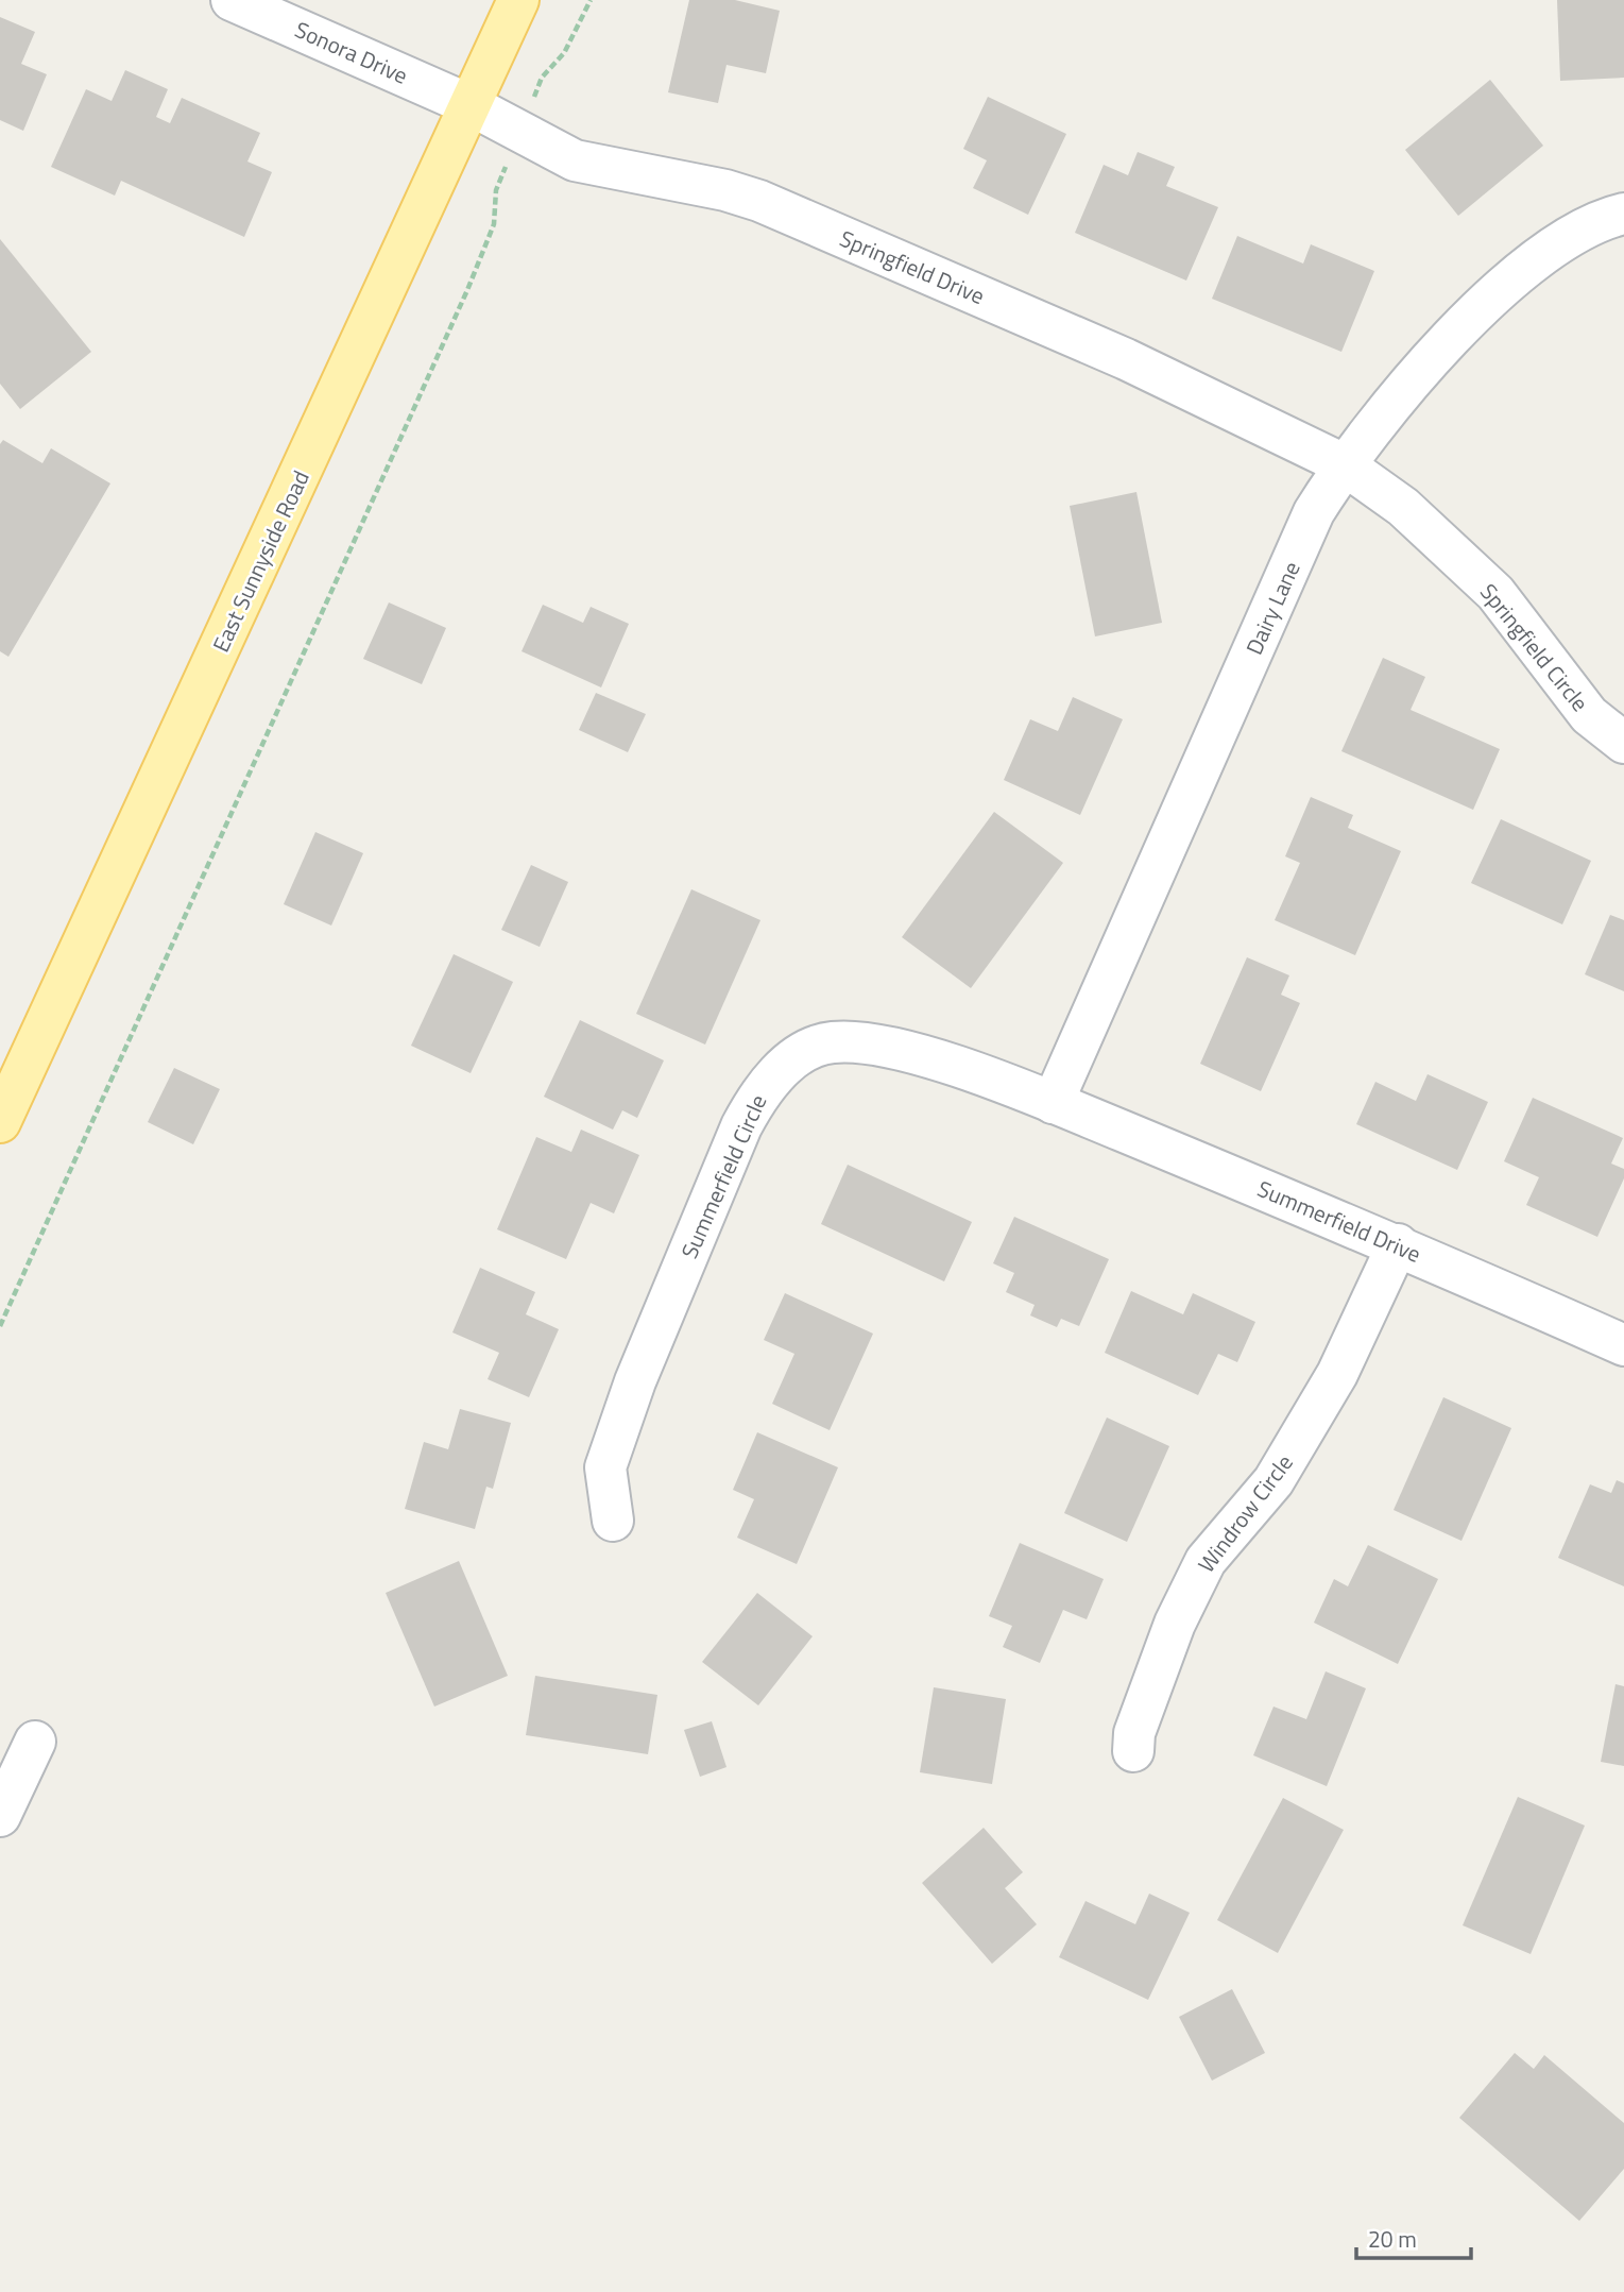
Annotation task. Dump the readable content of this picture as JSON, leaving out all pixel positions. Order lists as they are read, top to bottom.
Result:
{
  "streets": {
    "main road": ["East Sunnyside Road"],
    "street": [
      "Sonora Drive",
      "Springfield Drive",
      "Dairy Lane",
      "Springfield Circle",
      "Summerfield Circle",
      "Summerfield Drive",
      "Windrow Circle"
    ]
  },
  "crossings": [
    ["Sonora Drive", "Springfield Drive"],
    ["Sonora Drive", "East Sunnyside Road"],
    ["Springfield Drive", "East Sunnyside Road"],
    ["Springfield Drive", "Dairy Lane"],
    ["Springfield Drive", "Springfield Circle"],
    ["Dairy Lane", "Springfield Circle"],
    ["Dairy Lane", "Summerfield Circle"],
    ["Dairy Lane", "Summerfield Drive"],
    ["Summerfield Circle", "Summerfield Drive"],
    ["Summerfield Drive", "Windrow Circle"]
  ],
  "scale_bar": "20 m"
}
